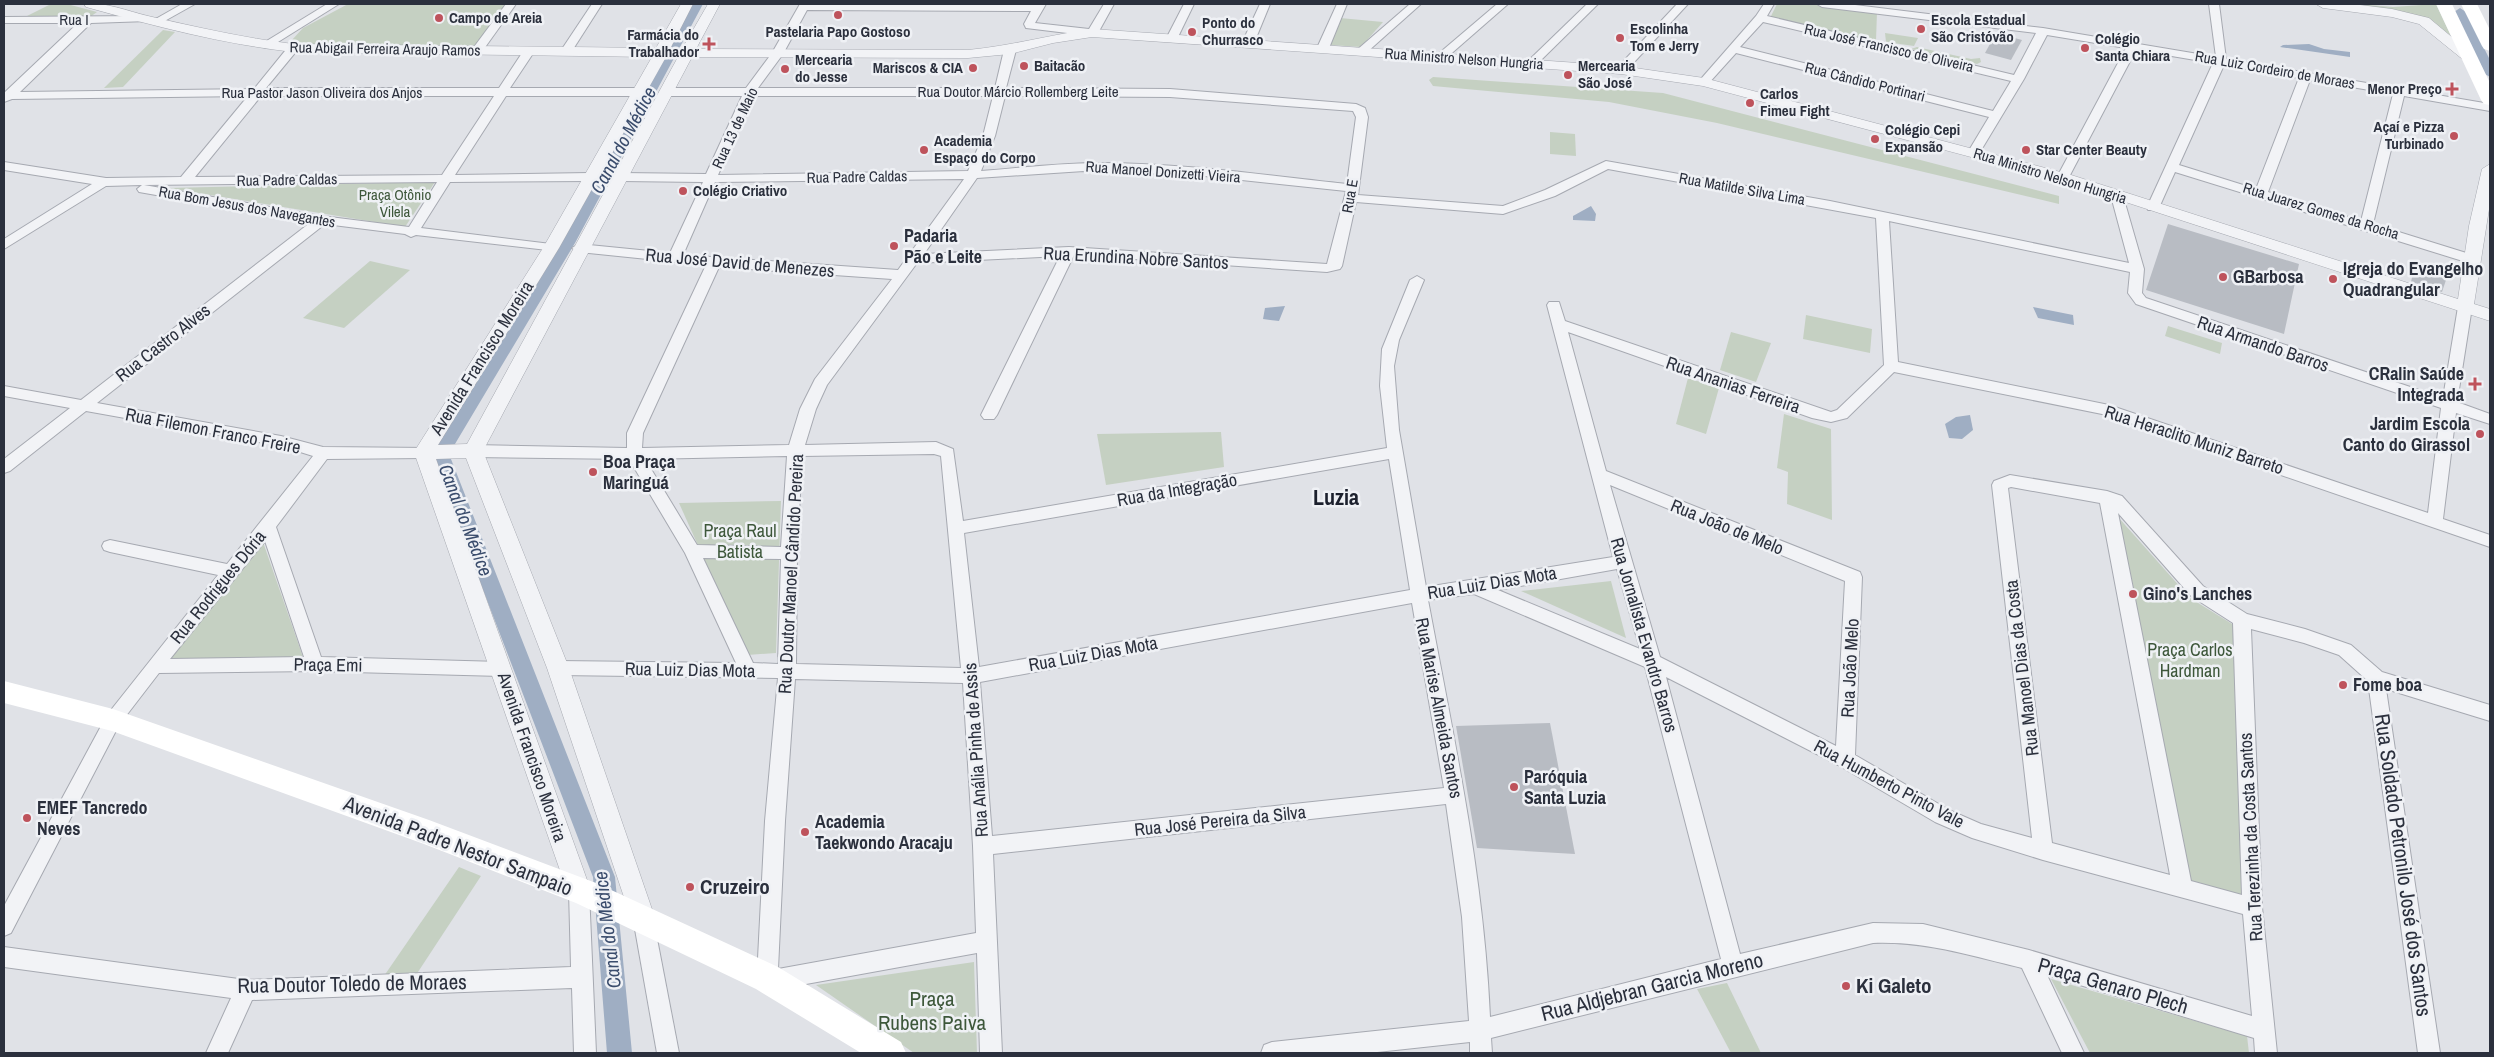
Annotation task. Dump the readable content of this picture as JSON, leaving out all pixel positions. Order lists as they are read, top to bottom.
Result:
{
  "streets": {
    "main road": ["Avenida Padre Nestor Sampaio"],
    "street": [
      "Rua I",
      "Rua José Francisco de Oliveira",
      "Rua Abigail Ferreira Araujo Ramos",
      "Rua Ministro Nelson Hungria",
      "Rua Luiz Cordeiro de Moraes",
      "Rua Cândido Portinari",
      "Rua Doutor Márcio Rollemberg Leite",
      "Rua Pastor Jason Oliveira dos Anjos",
      "Rua 13 de Maio",
      "Rua Manoel Donizetti Vieira",
      "Rua Padre Caldas",
      "Rua Matilde Silva Lima",
      "Rua E",
      "Rua Bom Jesus dos Navegantes",
      "Rua Juarez Gomes da Rocha",
      "Rua Erundina Nobre Santos",
      "Rua José David de Menezes",
      "Rua Castro Alves",
      "Rua Armando Barros",
      "Avenida Francisco Moreira",
      "Rua Ananias Ferreira",
      "Rua Filemon Franco Freire",
      "Rua Heraclito Muniz Barreto",
      "Rua da Integração",
      "Rua João de Melo",
      "Rua Doutor Manoel Cândido Pereira",
      "Rua Luiz Dias Mota",
      "Rua Rodrigues Dória",
      "Rua Jornalista Evandro Barros",
      "Praça Emi",
      "Rua João Melo",
      "Rua Manoel Dias da Costa",
      "Rua Marise Almeida Santos",
      "Rua Anália Pinha de Assis",
      "Rua Humberto Pinto Vale",
      "Rua José Pereira da Silva",
      "Rua Terezinha da Costa Santos",
      "Rua Soldado Petronilo José dos Santos",
      "Rua Doutor Toledo de Moraes",
      "Praça Genaro Plech",
      "Rua Aldjebran Garcia Moreno"
    ]
  },
  "crossings": [
    ["Rua I", "Rua Abigail Ferreira Araujo Ramos"],
    ["Rua Abigail Ferreira Araujo Ramos", "Rua Ministro Nelson Hungria"],
    ["Rua Abigail Ferreira Araujo Ramos", "Rua 13 de Maio"],
    ["Rua Abigail Ferreira Araujo Ramos", "Avenida Francisco Moreira"],
    ["Rua Ministro Nelson Hungria", "Rua 13 de Maio"],
    ["Rua Ministro Nelson Hungria", "Rua Armando Barros"],
    ["Rua Ministro Nelson Hungria", "Rua Doutor Manoel Cândido Pereira"],
    ["Rua Doutor Márcio Rollemberg Leite", "Rua 13 de Maio"],
    ["Rua Doutor Márcio Rollemberg Leite", "Rua E"],
    ["Rua Doutor Márcio Rollemberg Leite", "Avenida Francisco Moreira"],
    ["Rua Doutor Márcio Rollemberg Leite", "Rua Doutor Manoel Cândido Pereira"],
    ["Rua Pastor Jason Oliveira dos Anjos", "Avenida Francisco Moreira"],
    ["Rua 13 de Maio", "Rua Padre Caldas"],
    ["Rua 13 de Maio", "Rua José David de Menezes"],
    ["Rua Manoel Donizetti Vieira", "Rua Padre Caldas"],
    ["Rua Manoel Donizetti Vieira", "Rua Matilde Silva Lima"],
    ["Rua Manoel Donizetti Vieira", "Rua E"],
    ["Rua Manoel Donizetti Vieira", "Rua Doutor Manoel Cândido Pereira"],
    ["Rua Padre Caldas", "Rua Bom Jesus dos Navegantes"],
    ["Rua Padre Caldas", "Avenida Francisco Moreira"],
    ["Rua Padre Caldas", "Rua Doutor Manoel Cândido Pereira"],
    ["Rua Matilde Silva Lima", "Rua E"],
    ["Rua Matilde Silva Lima", "Rua Armando Barros"],
    ["Rua E", "Rua Erundina Nobre Santos"],
    ["Rua Bom Jesus dos Navegantes", "Rua Castro Alves"],
    ["Rua Bom Jesus dos Navegantes", "Avenida Francisco Moreira"],
    ["Rua Erundina Nobre Santos", "Rua Doutor Manoel Cândido Pereira"],
    ["Rua José David de Menezes", "Avenida Francisco Moreira"],
    ["Rua José David de Menezes", "Rua Doutor Manoel Cândido Pereira"],
    ["Rua Castro Alves", "Rua Filemon Franco Freire"],
    ["Avenida Francisco Moreira", "Rua Filemon Franco Freire"],
    ["Avenida Francisco Moreira", "Praça Emi"],
    ["Avenida Francisco Moreira", "Avenida Padre Nestor Sampaio"],
    ["Avenida Francisco Moreira", "Rua Doutor Toledo de Moraes"],
    ["Rua Ananias Ferreira", "Rua Heraclito Muniz Barreto"],
    ["Rua Ananias Ferreira", "Rua Jornalista Evandro Barros"],
    ["Rua Filemon Franco Freire", "Rua Rodrigues Dória"],
    ["Rua da Integração", "Rua Marise Almeida Santos"],
    ["Rua da Integração", "Rua Anália Pinha de Assis"],
    ["Rua João de Melo", "Rua Jornalista Evandro Barros"],
    ["Rua João de Melo", "Rua João Melo"],
    ["Rua Doutor Manoel Cândido Pereira", "Rua Luiz Dias Mota"],
    ["Rua Doutor Manoel Cândido Pereira", "Rua Anália Pinha de Assis"],
    ["Rua Doutor Manoel Cândido Pereira", "Avenida Padre Nestor Sampaio"],
    ["Rua Luiz Dias Mota", "Rua Jornalista Evandro Barros"],
    ["Rua Luiz Dias Mota", "Rua Marise Almeida Santos"],
    ["Rua Luiz Dias Mota", "Rua Anália Pinha de Assis"],
    ["Rua Luiz Dias Mota", "Rua Humberto Pinto Vale"],
    ["Rua Rodrigues Dória", "Praça Emi"],
    ["Rua Rodrigues Dória", "Avenida Padre Nestor Sampaio"],
    ["Rua Jornalista Evandro Barros", "Rua Humberto Pinto Vale"],
    ["Rua Jornalista Evandro Barros", "Rua Aldjebran Garcia Moreno"],
    ["Rua João Melo", "Rua Humberto Pinto Vale"],
    ["Rua Manoel Dias da Costa", "Rua Humberto Pinto Vale"],
    ["Rua Marise Almeida Santos", "Rua José Pereira da Silva"],
    ["Rua Marise Almeida Santos", "Rua Aldjebran Garcia Moreno"],
    ["Rua Anália Pinha de Assis", "Rua José Pereira da Silva"],
    ["Rua Humberto Pinto Vale", "Rua Terezinha da Costa Santos"],
    ["Rua Terezinha da Costa Santos", "Praça Genaro Plech"],
    ["Praça Genaro Plech", "Rua Aldjebran Garcia Moreno"]
  ],
  "districts": ["Luzia"],
  "water": ["Canal do Médice"],
  "parks": [
    "Praça Otônio Vilela",
    "Praça Raul Batista",
    "Praça Carlos Hardman",
    "Praça Rubens Paiva"
  ],
  "places": {
    "other": [
      "Pastelaria Papo Gostoso",
      "Campo de Areia",
      "Escola Estadual São Cristóvão",
      "Ponto do Churrasco",
      "Escolinha Tom e Jerry",
      "Colégio Santa Chiara",
      "Baitacão",
      "Mariscos & CIA",
      "Mercearia do Jesse",
      "Mercearia São José",
      "Carlos Fimeu Fight",
      "Açaí e Pizza Turbinado",
      "Colégio Cepi Expansão",
      "Academia Espaço do Corpo",
      "Star Center Beauty",
      "Colégio Criativo",
      "Padaria Pão e Leite",
      "GBarbosa",
      "Igreja do Evangelho Quadrangular",
      "Jardim Escola Canto do Girassol",
      "Boa Praça Maringuá",
      "Gino's Lanches",
      "Fome boa",
      "Paróquia Santa Luzia",
      "EMEF Tancredo Neves",
      "Academia Taekwondo Aracaju",
      "Cruzeiro",
      "Ki Galeto"
    ],
    "health": ["Farmácia do Trabalhador", "Menor Preço", "CRalin Saúde Integrada"]
  }
}
